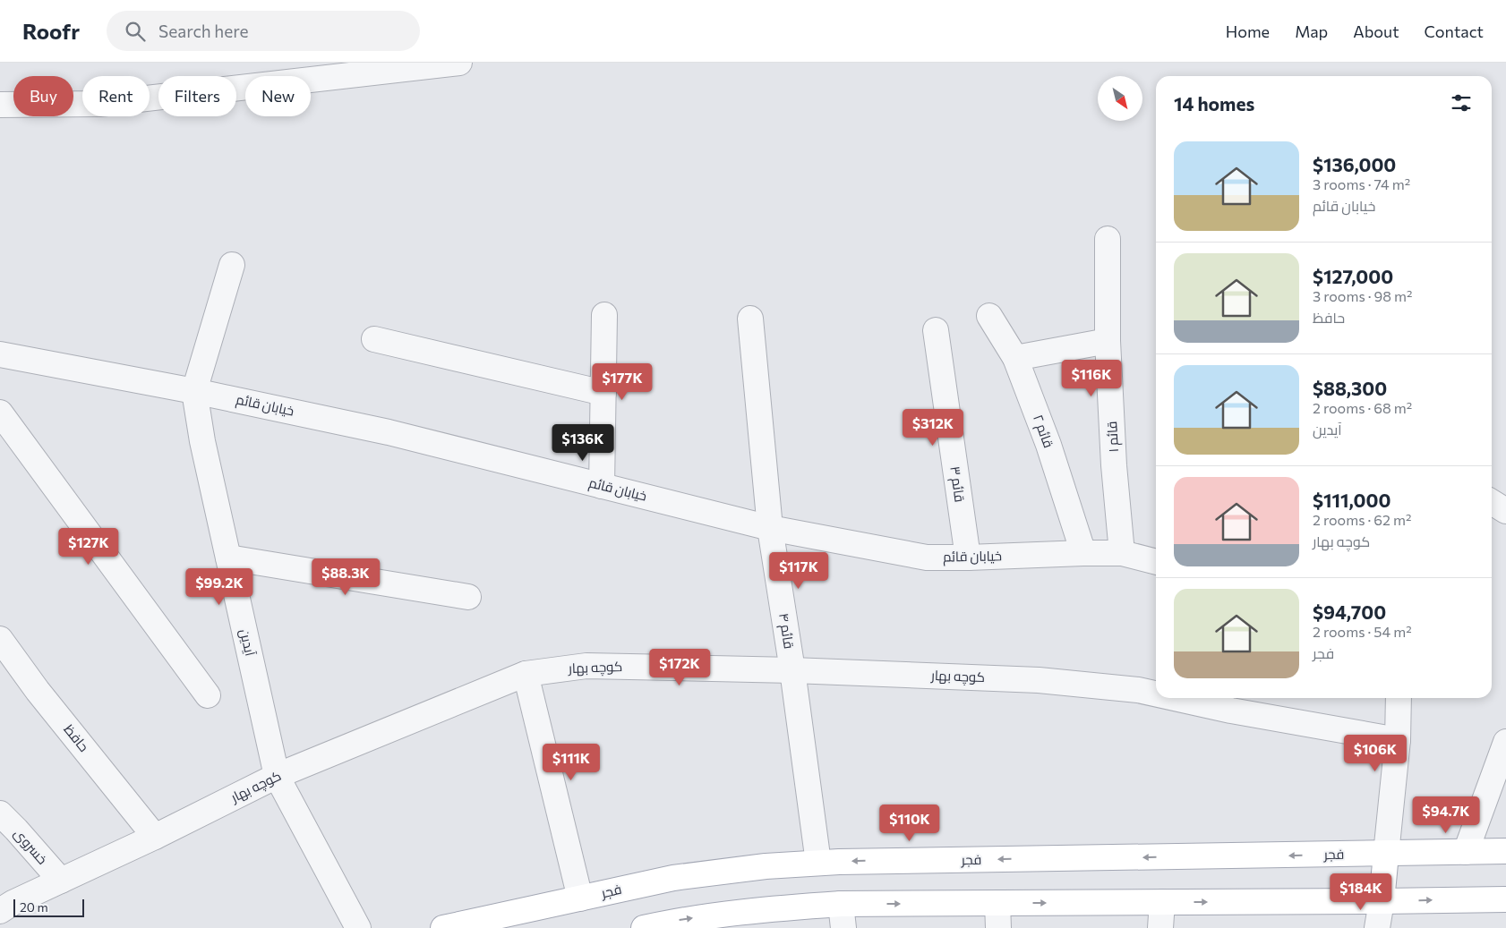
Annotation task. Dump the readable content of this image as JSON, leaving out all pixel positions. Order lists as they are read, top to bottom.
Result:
{
  "streets": {
    "main road": ["فجر"],
    "street": [
      "خیابان قائم",
      "قائم ۲",
      "قائم ۱",
      "قائم ۳",
      "قائم ۴",
      "آیدین",
      "کوچه بهار",
      "حافظ",
      "خسروی"
    ]
  },
  "crossings": [
    ["خیابان قائم", "قائم ۲"],
    ["خیابان قائم", "قائم ۱"],
    ["خیابان قائم", "قائم ۳"],
    ["خیابان قائم", "قائم ۴"],
    ["خیابان قائم", "آیدین"],
    ["قائم ۴", "کوچه بهار"],
    ["قائم ۴", "فجر"],
    ["آیدین", "کوچه بهار"],
    ["کوچه بهار", "حافظ"],
    ["کوچه بهار", "خسروی"]
  ],
  "scale_bar": "20 m",
  "north": "bottom right",
  "page": {
    "header": "Roofr",
    "search": "Search here",
    "nav": [
      "Home",
      "Map",
      "About",
      "Contact"
    ],
    "chip": [
      "Buy",
      "Rent",
      "Filters",
      "New"
    ],
    "heading": "14 homes",
    "list": [
      {
        "name": "$136,000",
        "note": "3 rooms · 74 m² · خیابان قائم"
      },
      {
        "name": "$127,000",
        "note": "3 rooms · 98 m² · حافظ"
      },
      {
        "name": "$88,300",
        "note": "2 rooms · 68 m² · آیدین"
      },
      {
        "name": "$111,000",
        "note": "2 rooms · 62 m² · کوچه بهار"
      },
      {
        "name": "$94,700",
        "note": "2 rooms · 54 m² · فجر"
      }
    ],
    "price": [
      "$116K",
      "$177K",
      "$312K",
      "$136K",
      "$127K",
      "$117K",
      "$88.3K",
      "$99.2K",
      "$172K",
      "$106K",
      "$111K",
      "$94.7K",
      "$110K",
      "$184K"
    ],
    "scale": "20 m"
  }
}
